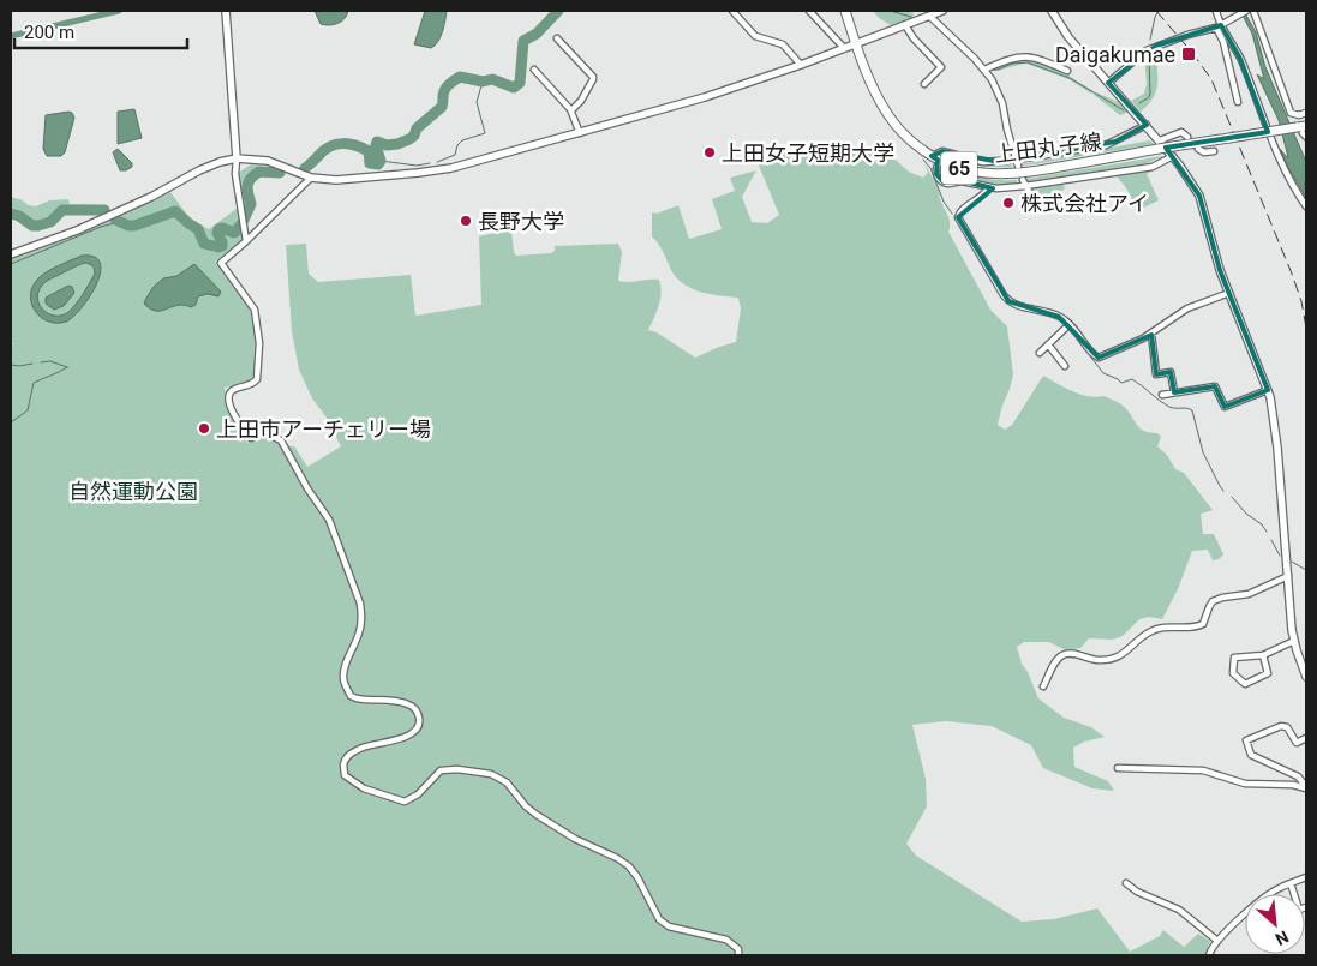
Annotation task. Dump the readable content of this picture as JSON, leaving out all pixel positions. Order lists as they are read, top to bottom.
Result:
{
  "streets": {
    "main road": ["上田丸子線", "65"]
  },
  "parks": ["自然運動公園"],
  "places": {
    "transit": ["Daigakumae"],
    "other": [
      "上田女子短期大学",
      "株式会社アイ",
      "長野大学",
      "上田市アーチェリー場"
    ]
  },
  "scale_bar": "200 m",
  "north": "bottom right"
}
